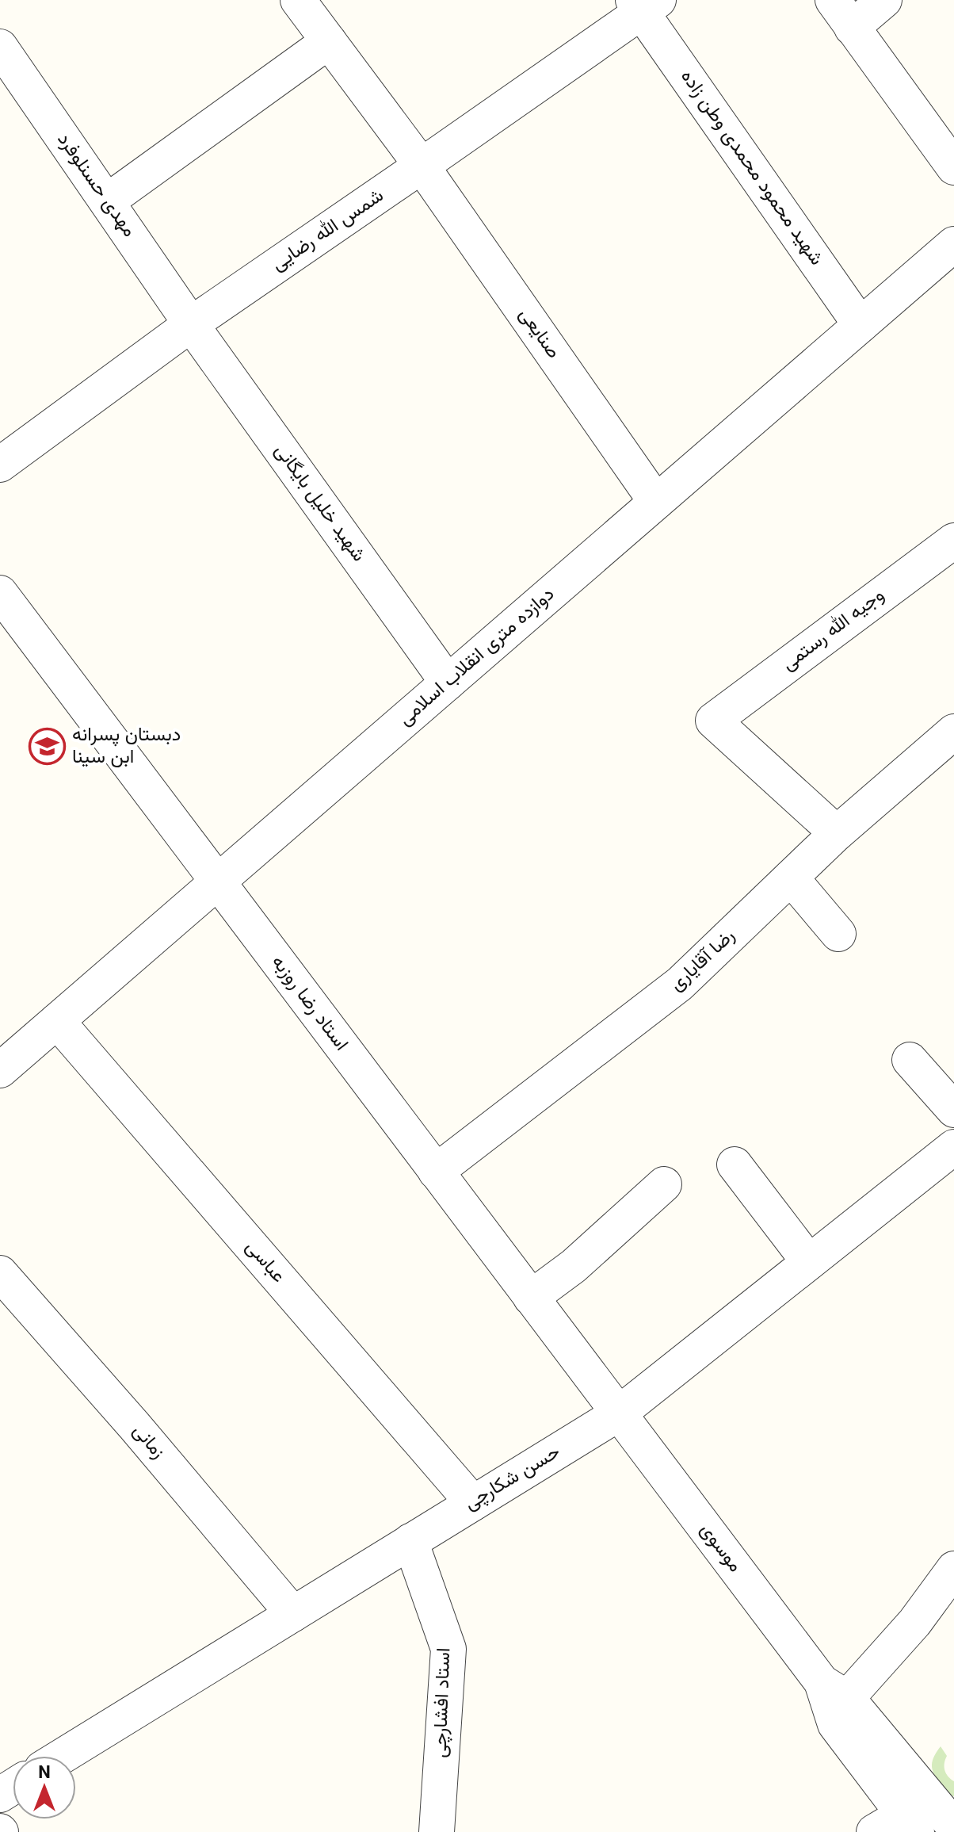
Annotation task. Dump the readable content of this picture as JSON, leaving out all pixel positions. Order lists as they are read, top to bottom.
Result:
{
  "streets": {
    "street": [
      "شهید محمود محمدی وطن زاده",
      "مهدی حسنلوفرد",
      "شمس الله رضایی",
      "صنایعی",
      "شهید خلیل بایگانی",
      "وجیه الله رستمی",
      "دوازده متری انقلاب اسلامی",
      "رضا آقایاری",
      "استاد رضا روزبه",
      "عباسی",
      "زمانی",
      "حسن شکارچی",
      "موسوی",
      "استاد افشارچی"
    ]
  },
  "crossings": [
    ["شهید محمود محمدی وطن زاده", "شمس الله رضایی"],
    ["شهید محمود محمدی وطن زاده", "دوازده متری انقلاب اسلامی"],
    ["مهدی حسنلوفرد", "شمس الله رضایی"],
    ["مهدی حسنلوفرد", "شهید خلیل بایگانی"],
    ["شمس الله رضایی", "صنایعی"],
    ["شمس الله رضایی", "شهید خلیل بایگانی"],
    ["صنایعی", "دوازده متری انقلاب اسلامی"],
    ["شهید خلیل بایگانی", "دوازده متری انقلاب اسلامی"],
    ["وجیه الله رستمی", "رضا آقایاری"],
    ["دوازده متری انقلاب اسلامی", "استاد رضا روزبه"],
    ["دوازده متری انقلاب اسلامی", "عباسی"],
    ["رضا آقایاری", "استاد رضا روزبه"],
    ["استاد رضا روزبه", "حسن شکارچی"],
    ["استاد رضا روزبه", "موسوی"],
    ["عباسی", "حسن شکارچی"],
    ["زمانی", "حسن شکارچی"],
    ["حسن شکارچی", "موسوی"],
    ["حسن شکارچی", "استاد افشارچی"]
  ],
  "places": {
    "school or university": ["دبستان پسرانه ابن سینا"]
  },
  "north": "top"
}
